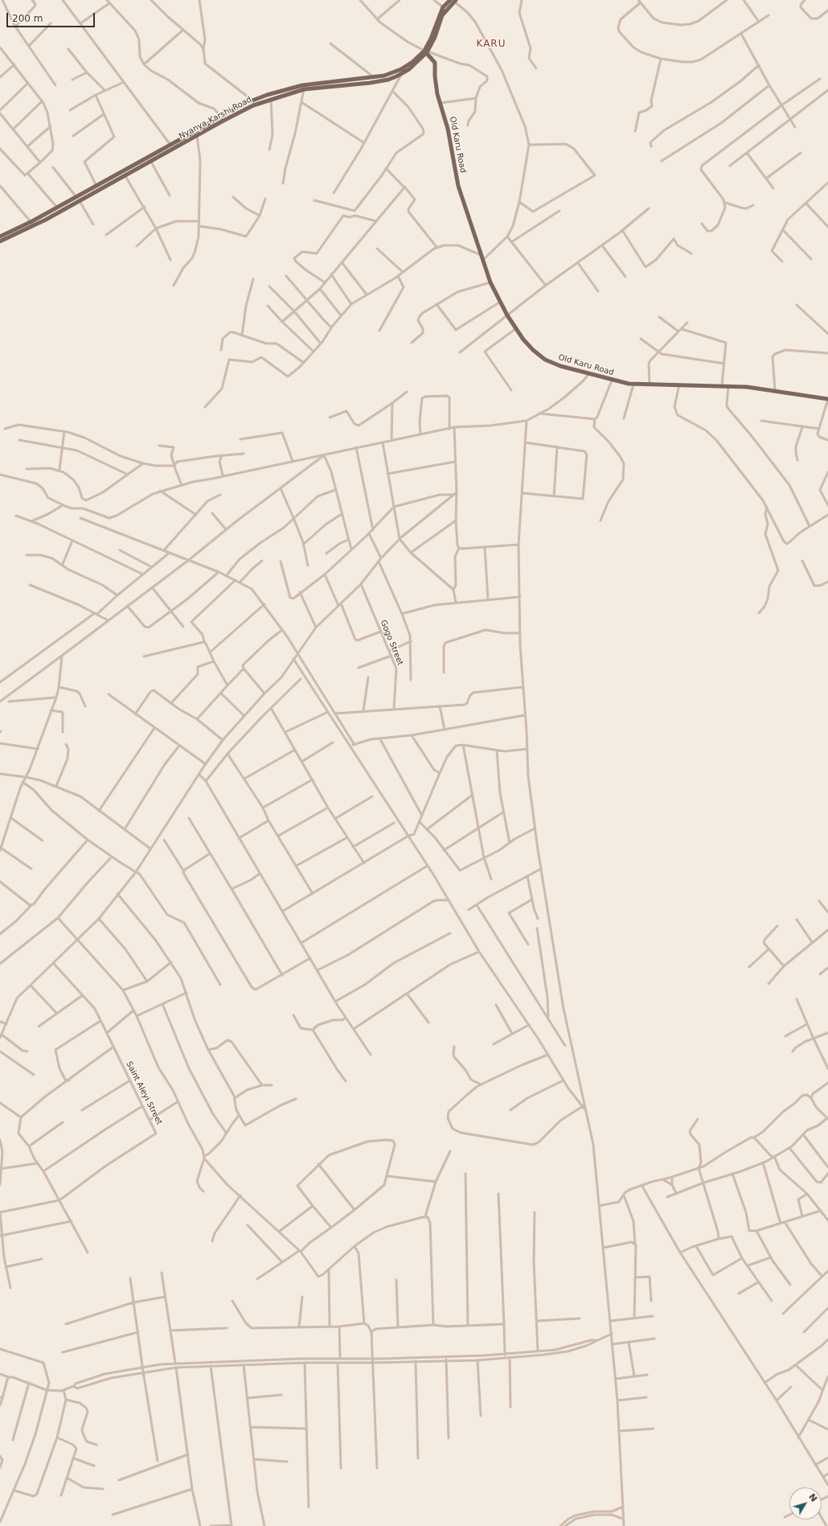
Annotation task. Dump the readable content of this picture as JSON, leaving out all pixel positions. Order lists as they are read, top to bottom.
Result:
{
  "streets": {
    "main road": ["Nyanya-Karshi Road", "Old Karu Road"],
    "street": ["Gogo Street", "Saint Aleyi Street"]
  },
  "crossings": [
    ["Nyanya-Karshi Road", "Old Karu Road"]
  ],
  "districts": ["KARU"],
  "scale_bar": "200 m",
  "north": "top right"
}
